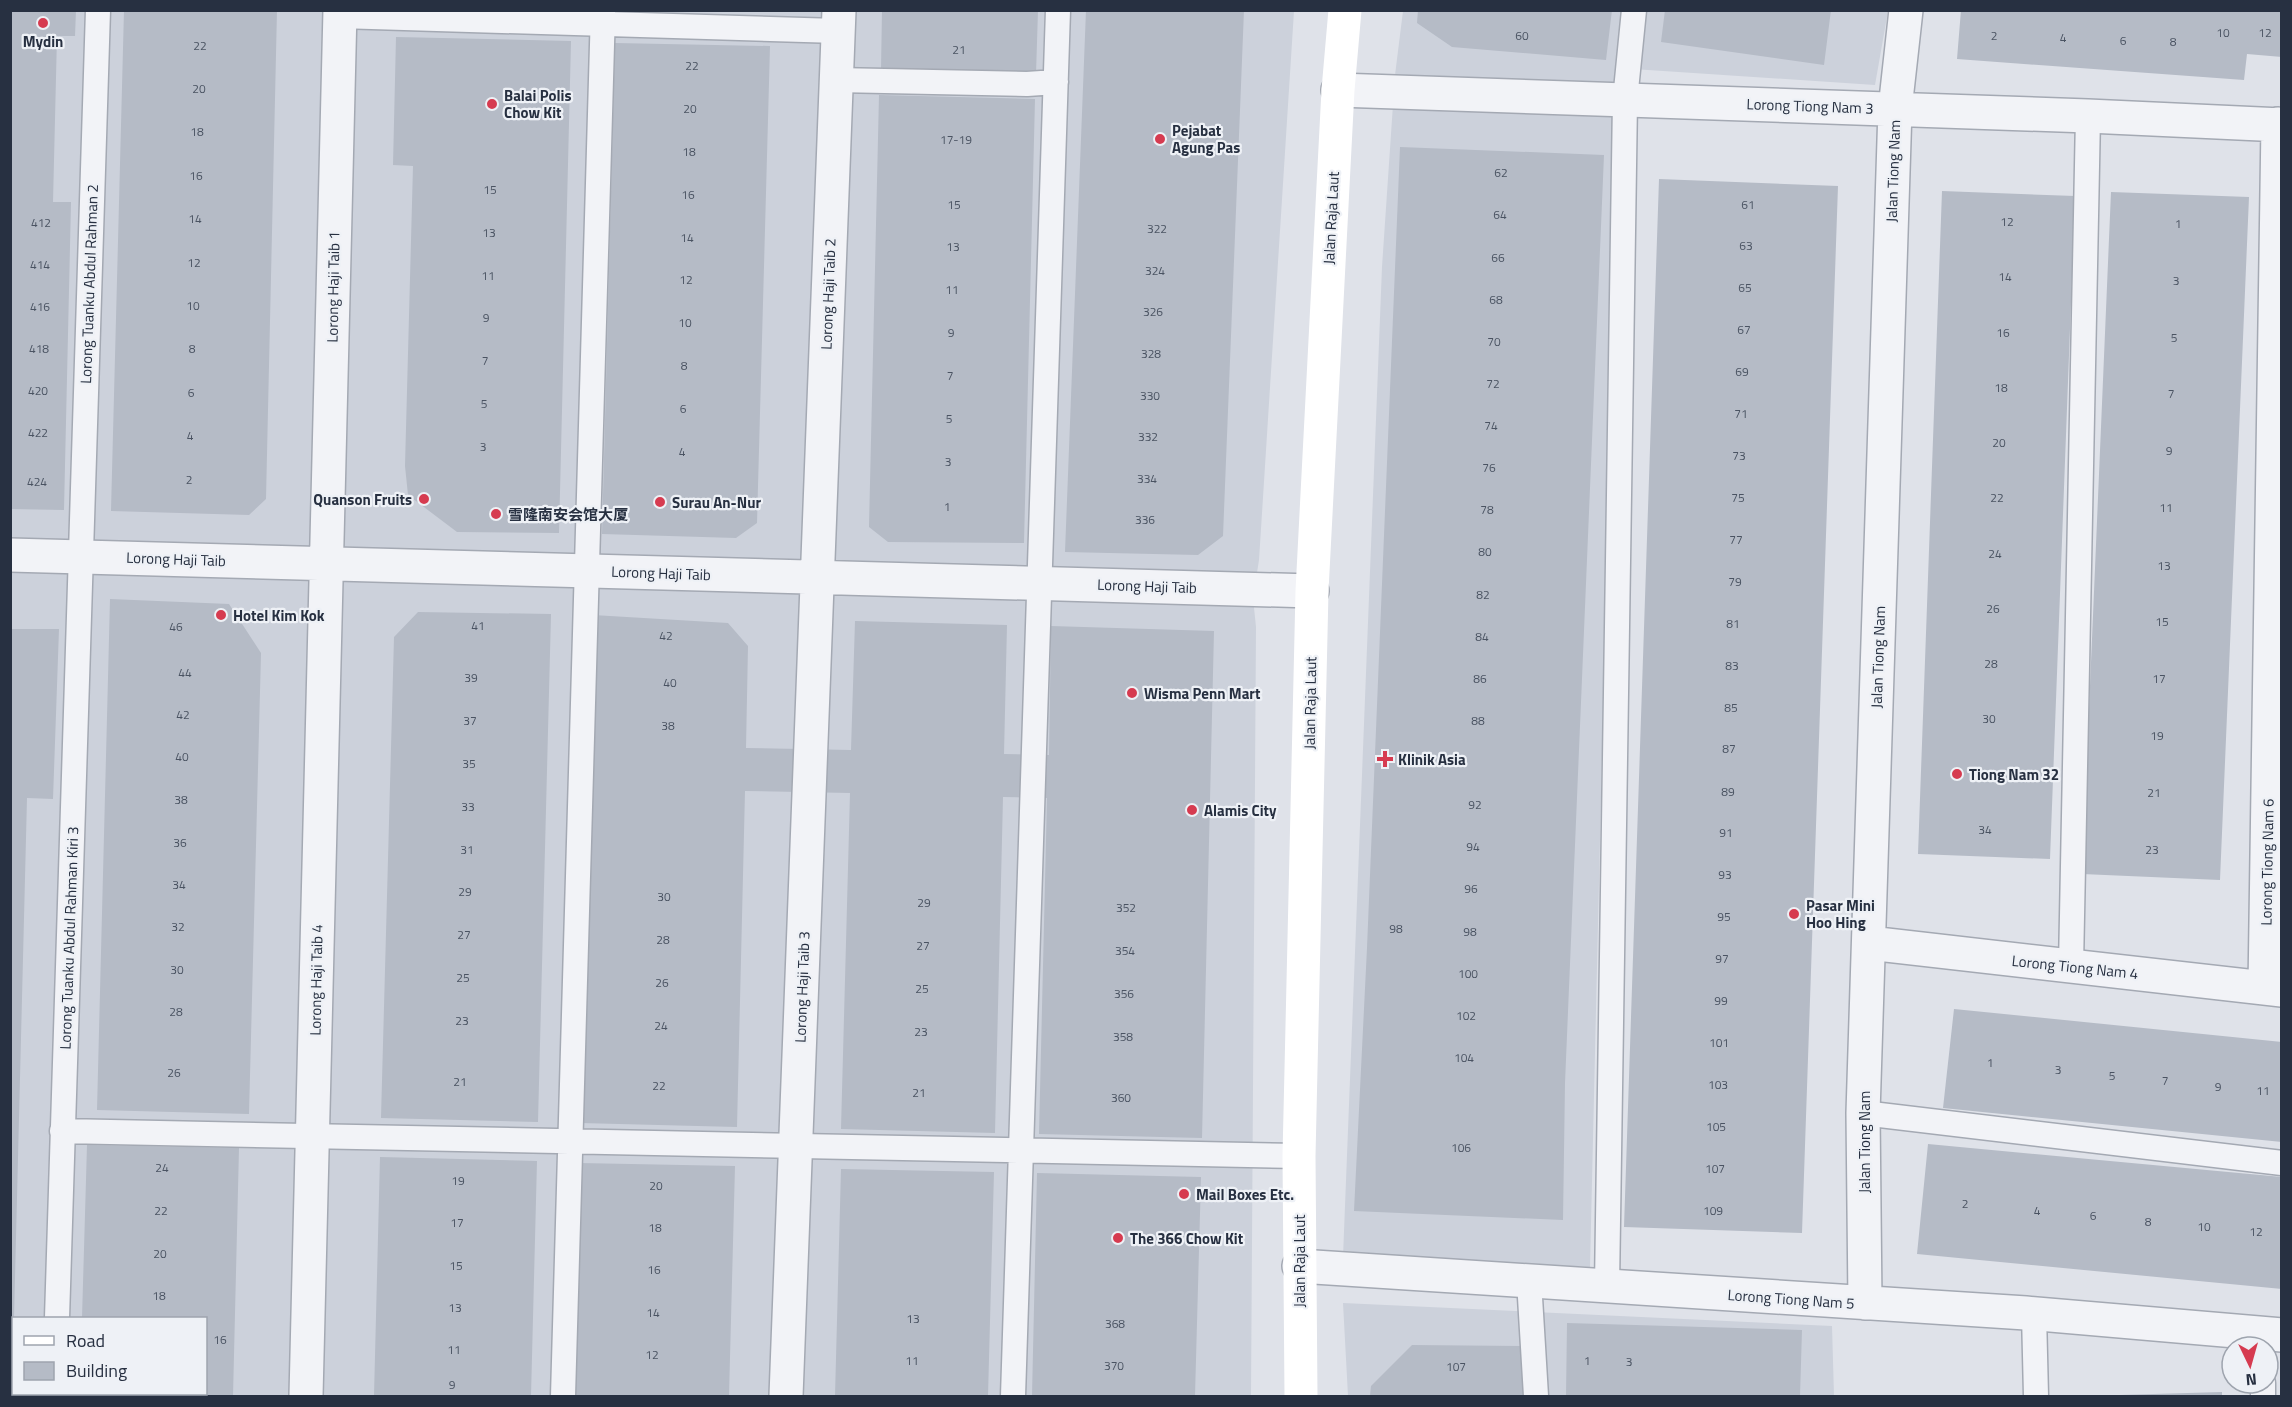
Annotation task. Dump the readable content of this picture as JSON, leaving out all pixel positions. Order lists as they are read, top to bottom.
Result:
{
  "streets": {
    "main road": ["Jalan Raja Laut"],
    "street": [
      "Lorong Tiong Nam 3",
      "Jalan Tiong Nam",
      "Lorong Haji Taib 1",
      "Lorong Haji Taib 2",
      "Lorong Haji Taib",
      "Lorong Tiong Nam 6",
      "Lorong Tiong Nam 4",
      "Lorong Haji Taib 4",
      "Lorong Haji Taib 3",
      "Lorong Tiong Nam 5"
    ],
    "lane": ["Lorong Tuanku Abdul Rahman 2", "Lorong Tuanku Abdul Rahman Kiri 3"]
  },
  "crossings": [
    ["Lorong Tiong Nam 3", "Jalan Tiong Nam"],
    ["Lorong Tiong Nam 3", "Jalan Raja Laut"],
    ["Lorong Tiong Nam 3", "Lorong Tiong Nam 6"],
    ["Jalan Tiong Nam", "Lorong Tiong Nam 4"],
    ["Jalan Tiong Nam", "Lorong Tiong Nam 5"],
    ["Jalan Raja Laut", "Lorong Haji Taib"],
    ["Jalan Raja Laut", "Lorong Tiong Nam 5"],
    ["Lorong Tuanku Abdul Rahman 2", "Lorong Haji Taib"],
    ["Lorong Tuanku Abdul Rahman 2", "Lorong Tuanku Abdul Rahman Kiri 3"],
    ["Lorong Haji Taib 1", "Lorong Haji Taib"],
    ["Lorong Haji Taib 1", "Lorong Haji Taib 4"],
    ["Lorong Haji Taib 2", "Lorong Haji Taib"],
    ["Lorong Haji Taib 2", "Lorong Haji Taib 3"],
    ["Lorong Haji Taib", "Lorong Tuanku Abdul Rahman Kiri 3"],
    ["Lorong Haji Taib", "Lorong Haji Taib 4"],
    ["Lorong Haji Taib", "Lorong Haji Taib 3"],
    ["Lorong Tiong Nam 6", "Lorong Tiong Nam 4"]
  ],
  "places": {
    "other": [
      "Mydin",
      "Balai Polis Chow Kit",
      "Pejabat Agung Pas",
      "Quanson Fruits",
      "Surau An-Nur",
      "雪隆南安会馆大厦",
      "Hotel Kim Kok",
      "Wisma Penn Mart",
      "Tiong Nam 32",
      "Alamis City",
      "Pasar Mini Hoo Hing",
      "Mail Boxes Etc.",
      "The 366 Chow Kit"
    ],
    "health": ["Klinik Asia"]
  },
  "house_numbers": [
    "10",
    "12",
    "60",
    "2",
    "4",
    "6",
    "8",
    "22",
    "21",
    "22",
    "20",
    "20",
    "18",
    "17-19",
    "18",
    "62",
    "16",
    "15",
    "16",
    "15",
    "61",
    "64",
    "14",
    "12",
    "412",
    "1",
    "322",
    "13",
    "14",
    "63",
    "13",
    "66",
    "12",
    "414",
    "324",
    "11",
    "14",
    "12",
    "3",
    "65",
    "11",
    "68",
    "10",
    "416",
    "326",
    "9",
    "10",
    "67",
    "9",
    "16",
    "5",
    "70",
    "418",
    "8",
    "328",
    "7",
    "8",
    "69",
    "7",
    "72",
    "18",
    "420",
    "6",
    "7",
    "330",
    "5",
    "6",
    "71",
    "5",
    "74",
    "422",
    "4",
    "332",
    "20",
    "3",
    "9",
    "4",
    "73",
    "3",
    "76",
    "334",
    "2",
    "424",
    "75",
    "22",
    "1",
    "11",
    "78",
    "336",
    "77",
    "80",
    "24",
    "13",
    "79",
    "82",
    "26",
    "15",
    "81",
    "41",
    "46",
    "42",
    "84",
    "28",
    "83",
    "44",
    "39",
    "86",
    "17",
    "40",
    "85",
    "42",
    "30",
    "37",
    "88",
    "38",
    "19",
    "87",
    "40",
    "35",
    "89",
    "21",
    "38",
    "92",
    "33",
    "34",
    "91",
    "36",
    "94",
    "31",
    "23",
    "93",
    "34",
    "96",
    "29",
    "30",
    "29",
    "352",
    "95",
    "32",
    "98",
    "98",
    "27",
    "28",
    "27",
    "354",
    "97",
    "30",
    "100",
    "25",
    "26",
    "25",
    "356",
    "99",
    "28",
    "102",
    "23",
    "24",
    "23",
    "358",
    "101",
    "104",
    "1",
    "3",
    "26",
    "5",
    "7",
    "21",
    "103",
    "22",
    "9",
    "11",
    "21",
    "360",
    "105",
    "106",
    "24",
    "107",
    "19",
    "20",
    "2",
    "22",
    "109",
    "4",
    "6",
    "8",
    "17",
    "10",
    "18",
    "12",
    "20",
    "15",
    "16",
    "18",
    "13",
    "14",
    "13",
    "368",
    "16",
    "11",
    "12",
    "11",
    "1",
    "3",
    "370",
    "107",
    "9"
  ],
  "legend": ["Road", "Building"],
  "north": "bottom"
}
